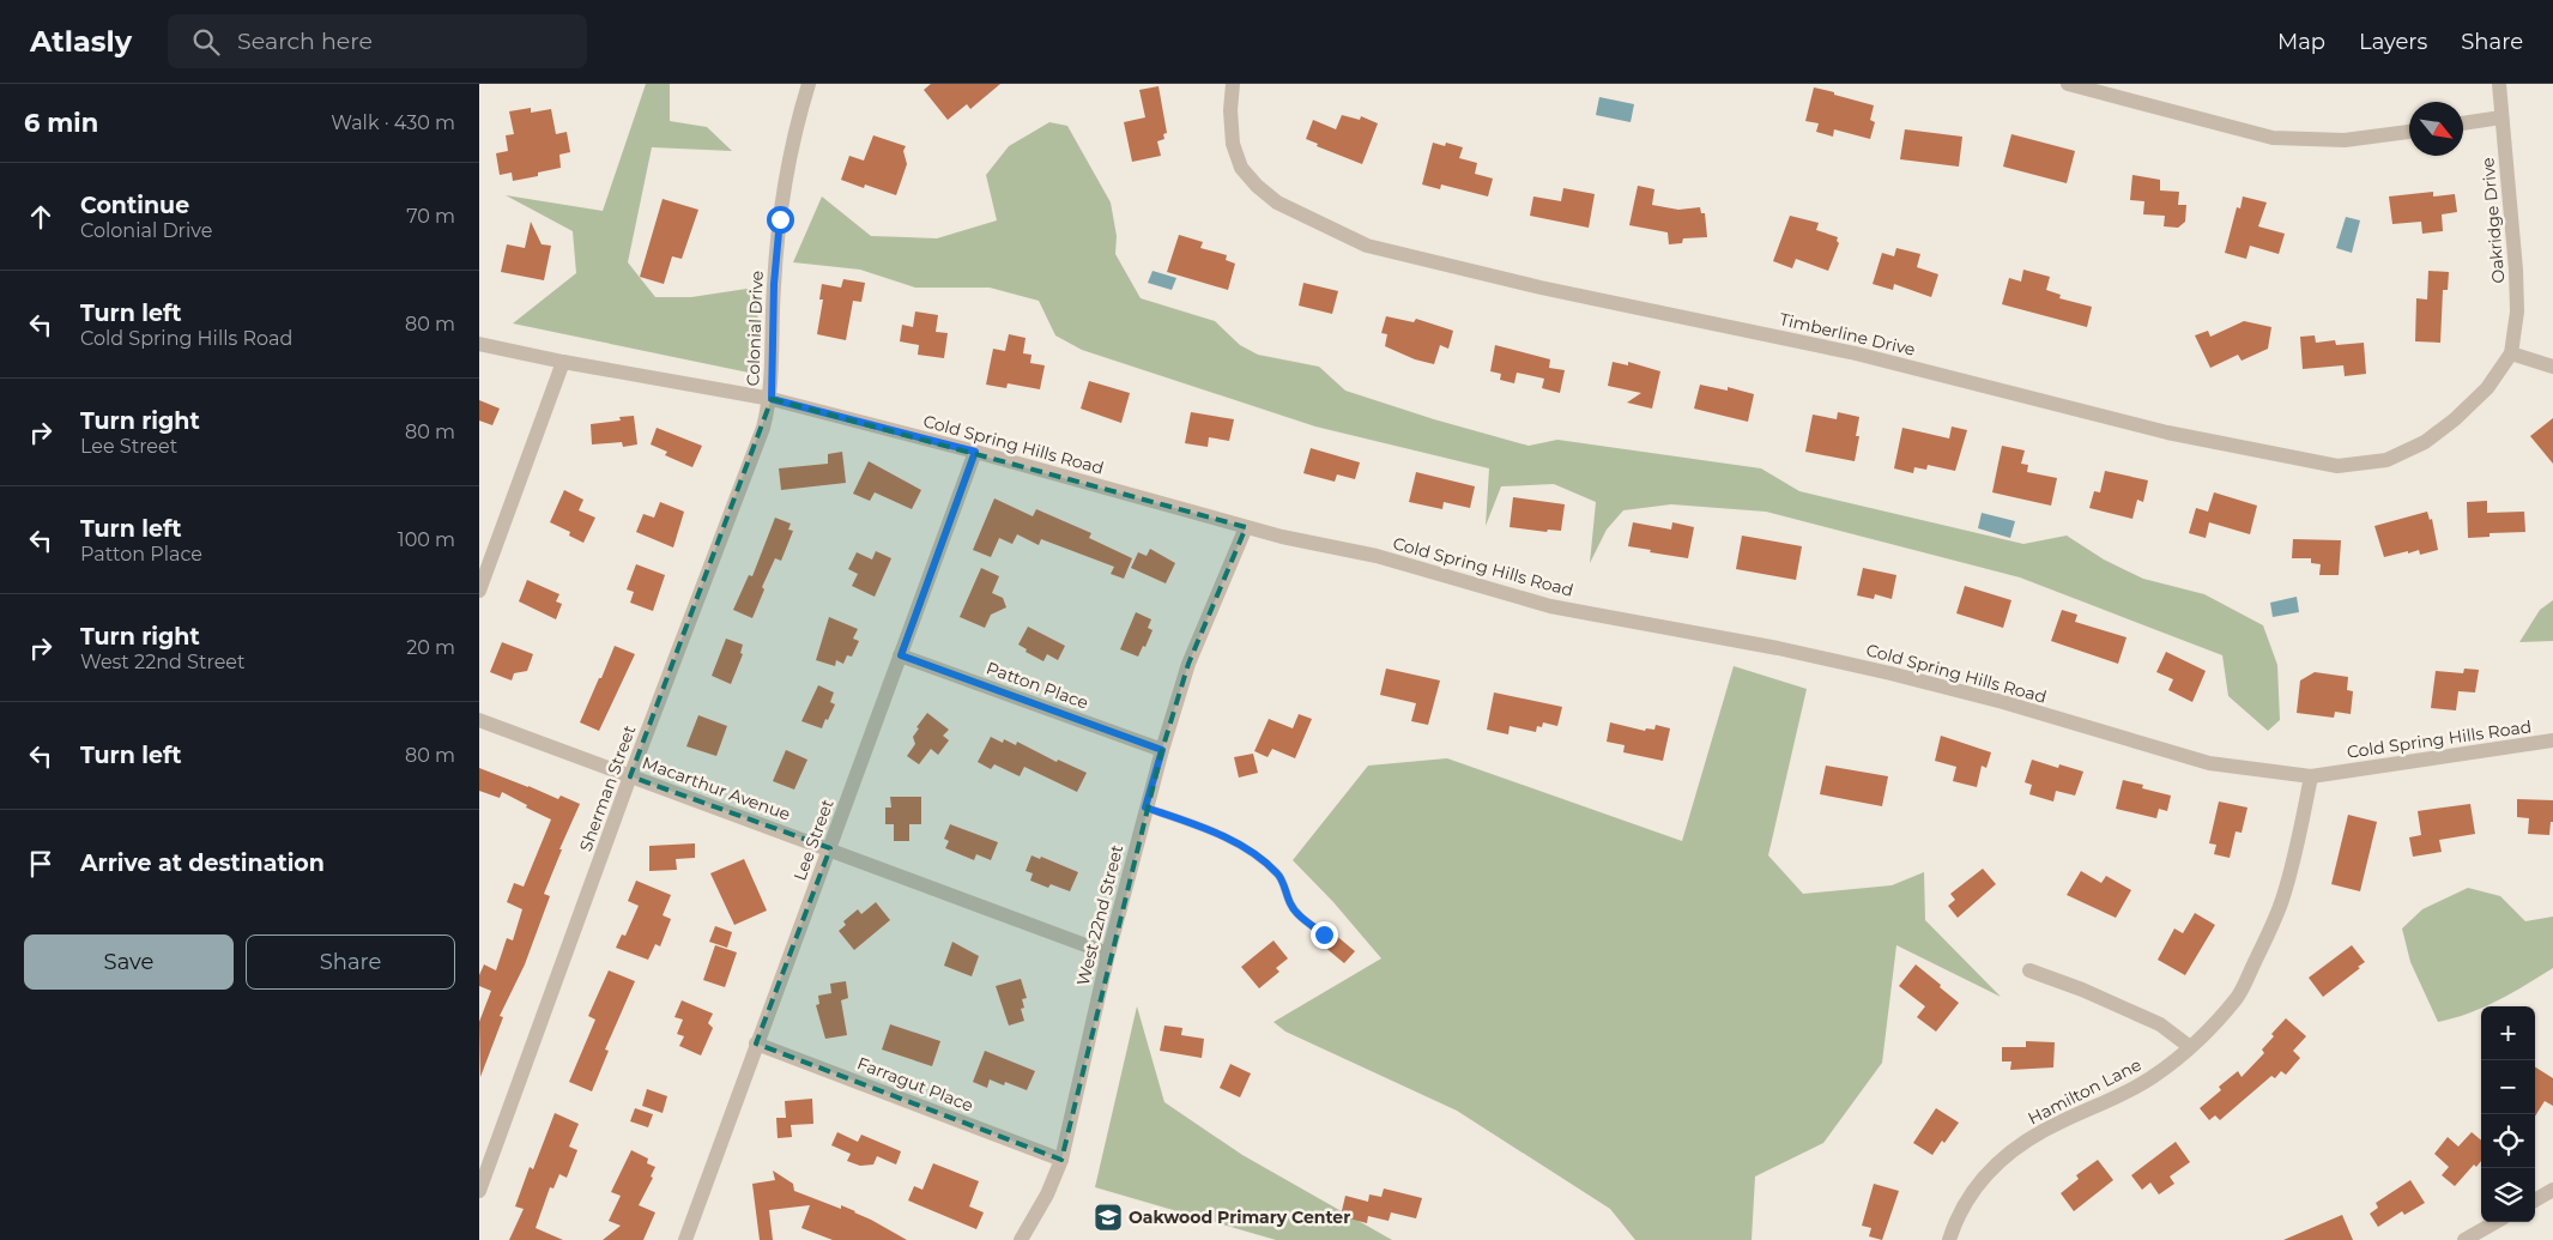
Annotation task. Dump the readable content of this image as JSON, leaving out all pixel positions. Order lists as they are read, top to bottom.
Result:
{
  "streets": {
    "street": [
      "Oakridge Drive",
      "Colonial Drive",
      "Timberline Drive",
      "Cold Spring Hills Road",
      "Patton Place",
      "Sherman Street",
      "Macarthur Avenue",
      "Lee Street",
      "West 22nd Street",
      "Farragut Place",
      "Hamilton Lane"
    ]
  },
  "crossings": [
    ["Oakridge Drive", "Timberline Drive"],
    ["Colonial Drive", "Cold Spring Hills Road"],
    ["Colonial Drive", "Sherman Street"],
    ["Cold Spring Hills Road", "Sherman Street"],
    ["Cold Spring Hills Road", "Lee Street"],
    ["Cold Spring Hills Road", "West 22nd Street"],
    ["Cold Spring Hills Road", "Hamilton Lane"],
    ["Patton Place", "Lee Street"],
    ["Patton Place", "West 22nd Street"],
    ["Sherman Street", "Macarthur Avenue"],
    ["Macarthur Avenue", "Lee Street"],
    ["Macarthur Avenue", "West 22nd Street"],
    ["Lee Street", "Farragut Place"],
    ["West 22nd Street", "Farragut Place"]
  ],
  "places": {
    "school or university": ["Oakwood Primary Center"]
  },
  "north": "bottom right",
  "page": {
    "header": "Atlasly",
    "search": "Search here",
    "nav": ["Map", "Layers", "Share"],
    "heading": ["6 min", "Walk · 430 m"],
    "list": [
      ["Continue", "Colonial Drive", "70 m"],
      ["Turn left", "Cold Spring Hills Road", "80 m"],
      ["Turn right", "Lee Street", "80 m"],
      ["Turn left", "Patton Place", "100 m"],
      ["Turn right", "West 22nd Street", "20 m"],
      ["Turn left", "80 m"],
      "Arrive at destination"
    ],
    "buttons": ["Save", "Share"],
    "map_buttons": ["+", "−"]
  }
}
